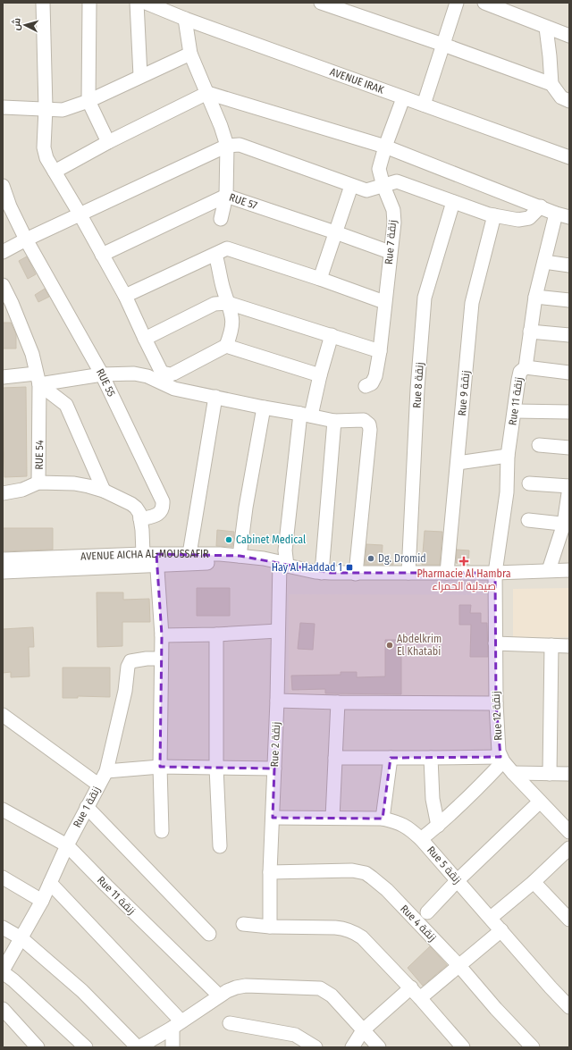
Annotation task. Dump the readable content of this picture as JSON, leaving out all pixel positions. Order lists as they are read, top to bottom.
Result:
{
  "streets": {
    "street": [
      "AVENUE IRAK",
      "RUE 57",
      "Rue 7 زنقة",
      "RUE 55",
      "Rue 8 زنقة",
      "Rue 9 زنقة",
      "Rue 11 زنقة",
      "RUE 54",
      "AVENUE AICHA AL-MOUSSAFIR",
      "Rue 12 زنقة",
      "Rue 2 زنقة",
      "Rue 1 زنقة",
      "Rue 5 زنقة",
      "Rue 4 زنقة"
    ]
  },
  "crossings": [
    ["AVENUE IRAK", "Rue 7 زنقة"],
    ["RUE 57", "Rue 7 زنقة"],
    ["RUE 55", "RUE 54"],
    ["Rue 8 زنقة", "AVENUE AICHA AL-MOUSSAFIR"],
    ["Rue 9 زنقة", "AVENUE AICHA AL-MOUSSAFIR"],
    ["Rue 11 زنقة", "AVENUE AICHA AL-MOUSSAFIR"],
    ["Rue 11 زنقة", "Rue 12 زنقة"],
    ["Rue 11 زنقة", "Rue 1 زنقة"],
    ["RUE 54", "AVENUE AICHA AL-MOUSSAFIR"],
    ["AVENUE AICHA AL-MOUSSAFIR", "Rue 12 زنقة"],
    ["AVENUE AICHA AL-MOUSSAFIR", "Rue 2 زنقة"],
    ["Rue 2 زنقة", "Rue 5 زنقة"],
    ["Rue 2 زنقة", "Rue 4 زنقة"]
  ],
  "places": {
    "other": ["Cabinet Medical", "Dg. Dromid", "Abdelkrim El Khatabi"],
    "health": ["Pharmacie Al Hambra صيدلية الحمراء"],
    "transit": ["Hay Al Haddad 1"]
  },
  "north": "left"
}
